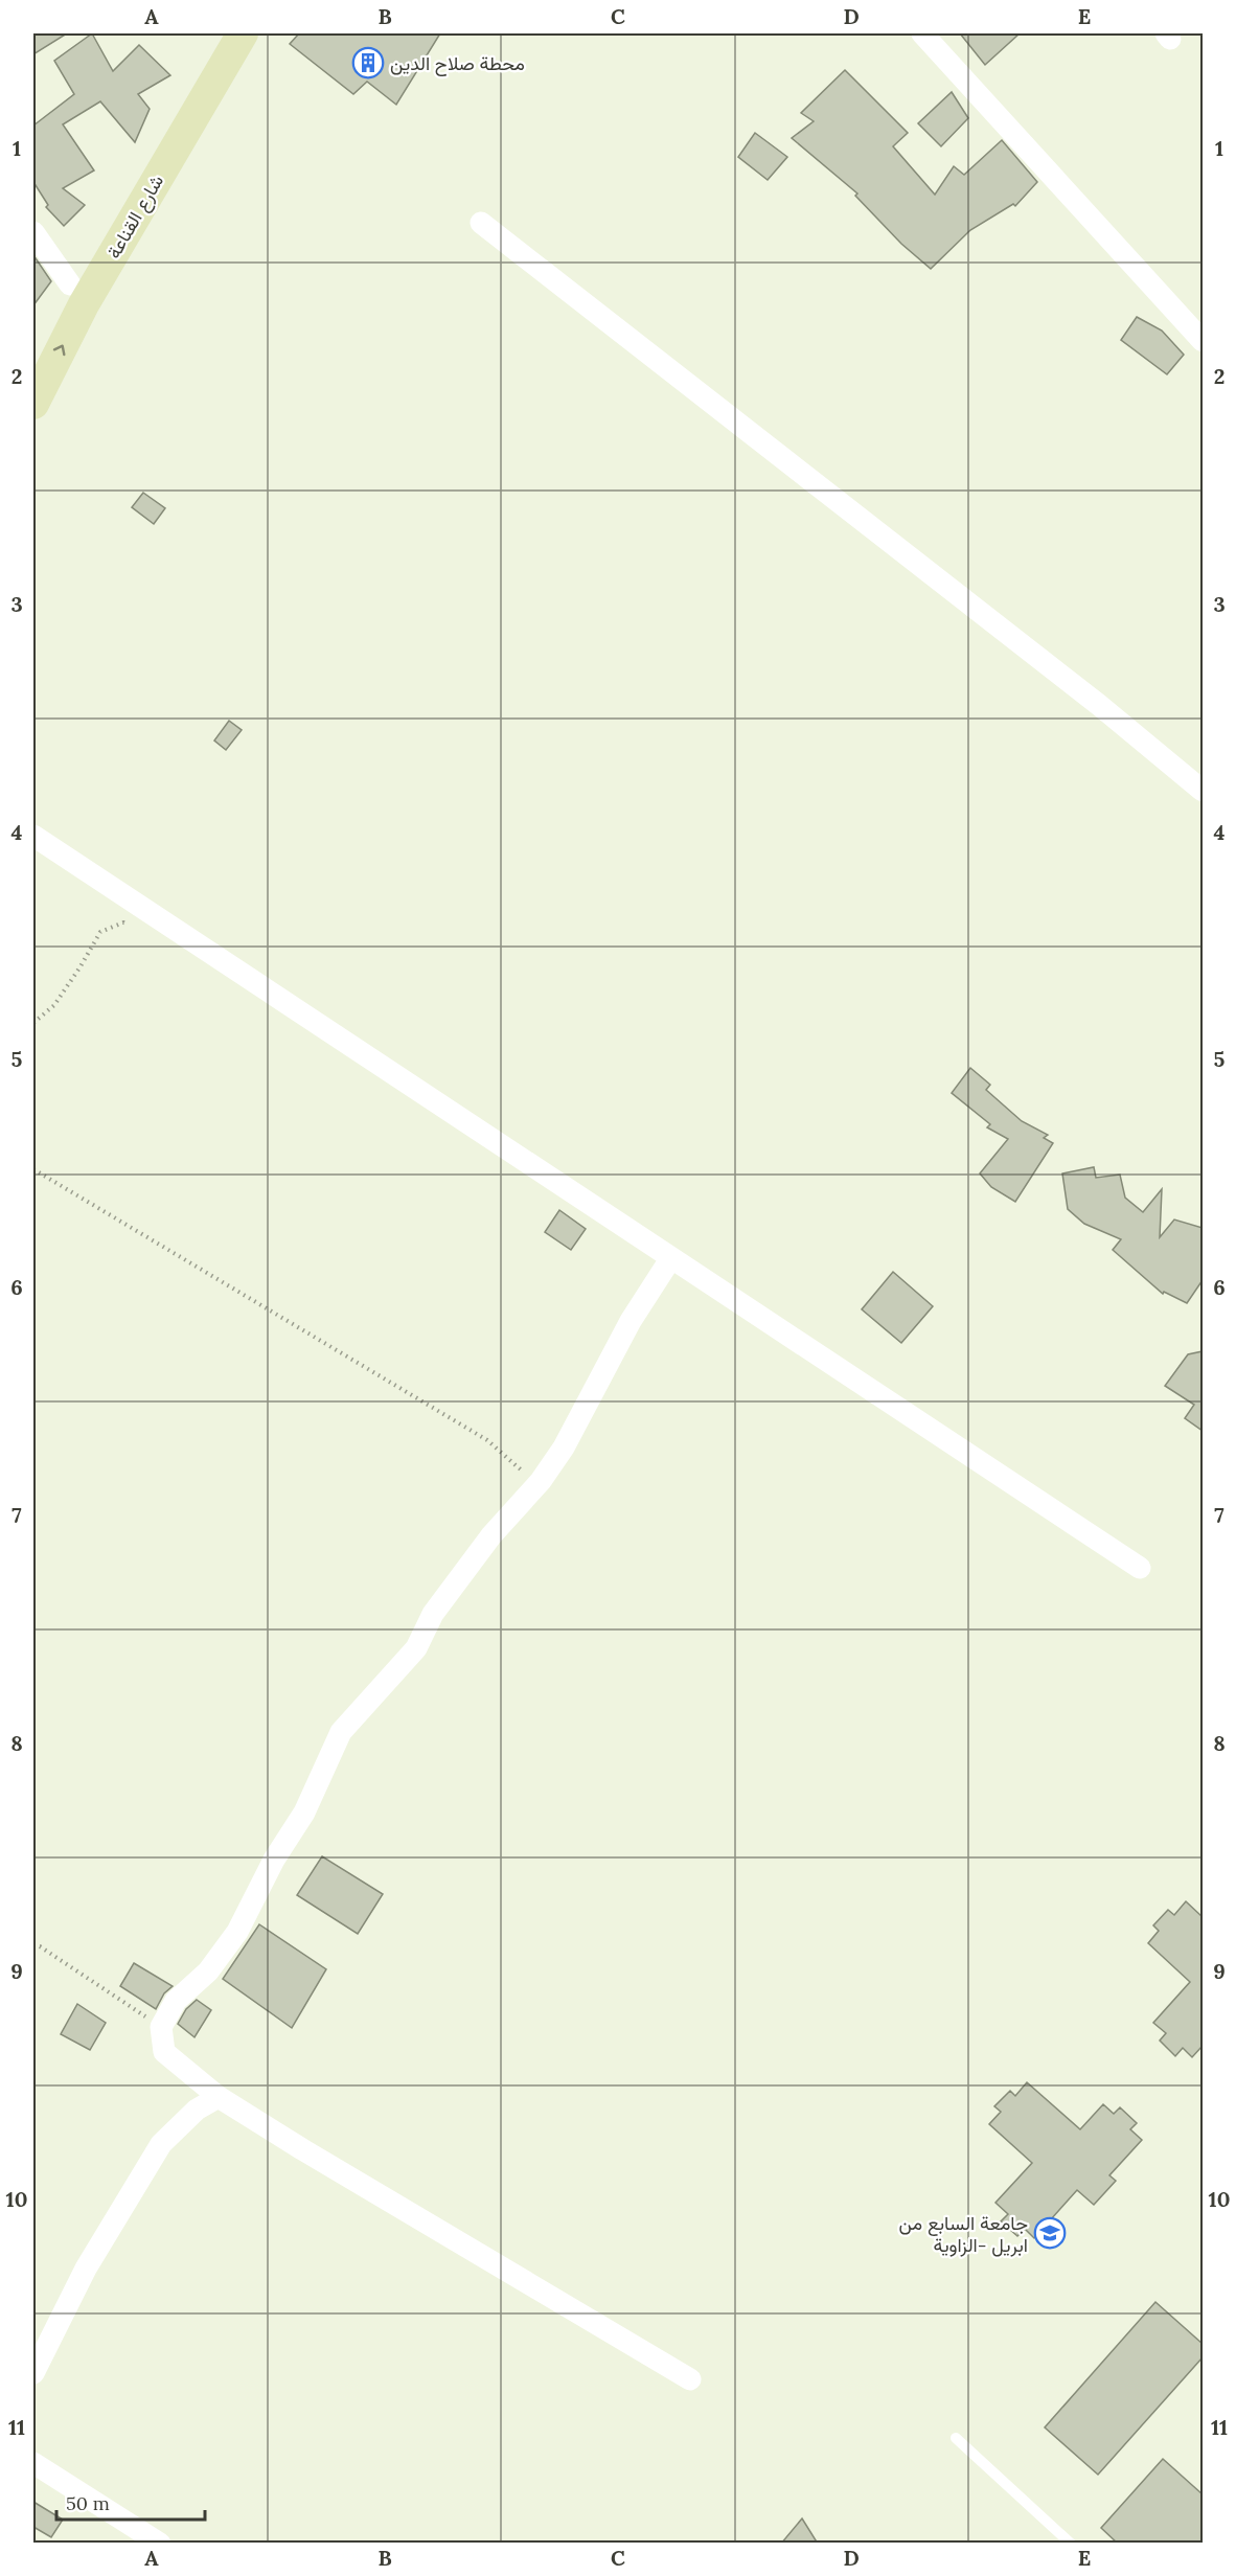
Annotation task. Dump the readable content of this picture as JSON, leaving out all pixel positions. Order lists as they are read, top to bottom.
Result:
{
  "streets": {
    "street": ["شارع القناعة"]
  },
  "places": {
    "building": ["محطة صلاح الدين"],
    "school or university": ["جامعة السابع من ابريل -الزاوية"]
  },
  "scale_bar": "50 m",
  "grid": {
    "columns": [
      "A",
      "B",
      "C",
      "D",
      "E"
    ],
    "rows": [
      "1",
      "2",
      "3",
      "4",
      "5",
      "6",
      "7",
      "8",
      "9",
      "10",
      "11"
    ]
  }
}
